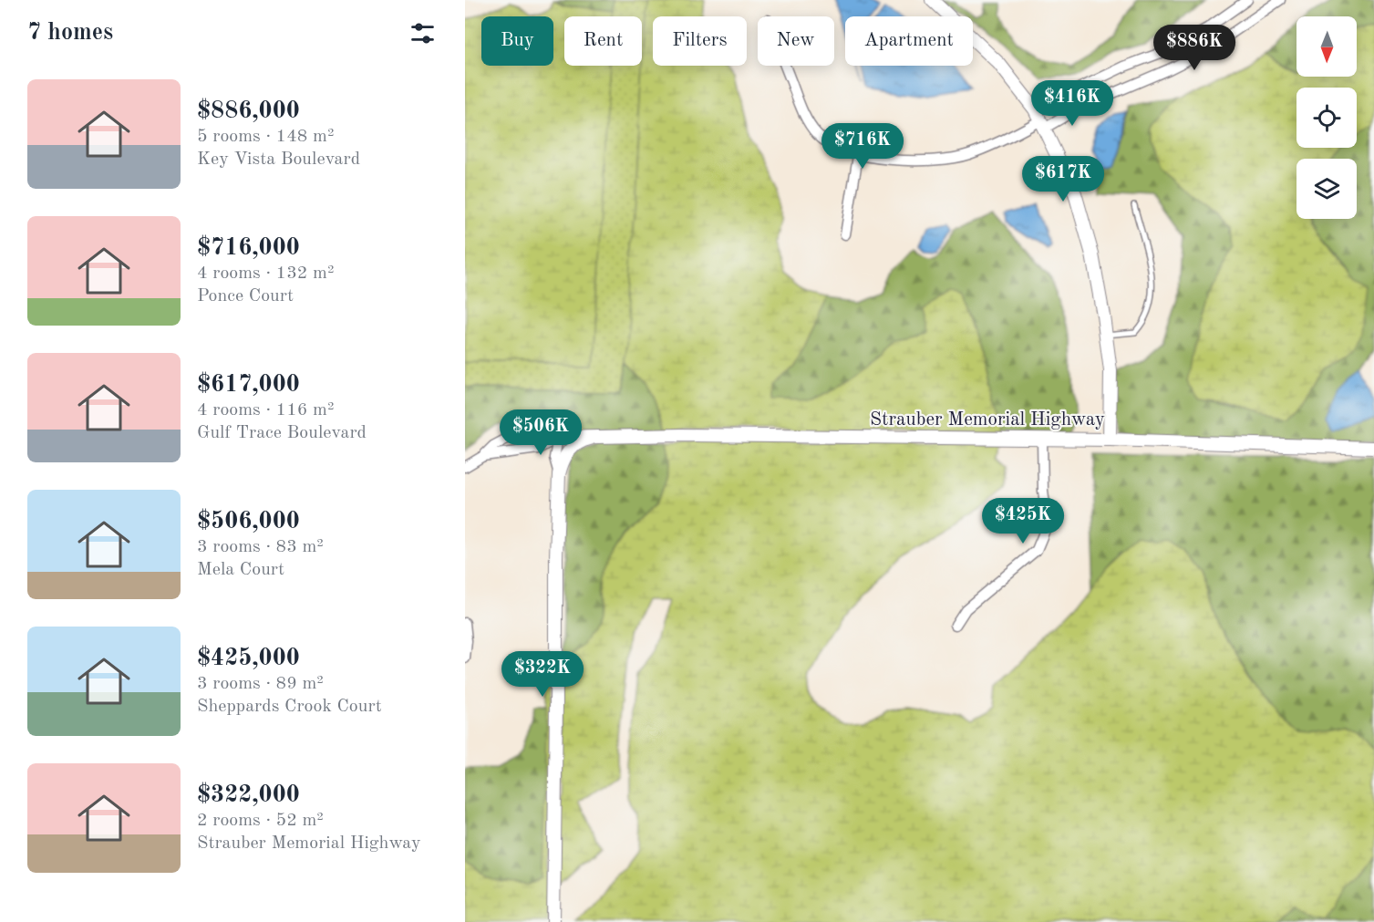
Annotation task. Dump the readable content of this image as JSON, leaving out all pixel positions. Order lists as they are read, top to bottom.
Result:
{
  "streets": {
    "street": ["Strauber Memorial Highway"]
  },
  "north": "bottom",
  "page": {
    "heading": "7 homes",
    "chip": [
      "Buy",
      "Rent",
      "Filters",
      "New",
      "Apartment"
    ],
    "price": [
      "$886K",
      "$416K",
      "$716K",
      "$617K",
      "$506K",
      "$425K",
      "$322K"
    ],
    "list": [
      {
        "name": "$886,000",
        "note": "5 rooms · 148 m² · Key Vista Boulevard"
      },
      {
        "name": "$716,000",
        "note": "4 rooms · 132 m² · Ponce Court"
      },
      {
        "name": "$617,000",
        "note": "4 rooms · 116 m² · Gulf Trace Boulevard"
      },
      {
        "name": "$506,000",
        "note": "3 rooms · 83 m² · Mela Court"
      },
      {
        "name": "$425,000",
        "note": "3 rooms · 89 m² · Sheppards Crook Court"
      },
      {
        "name": "$322,000",
        "note": "2 rooms · 52 m² · Strauber Memorial Highway"
      }
    ]
  }
}
